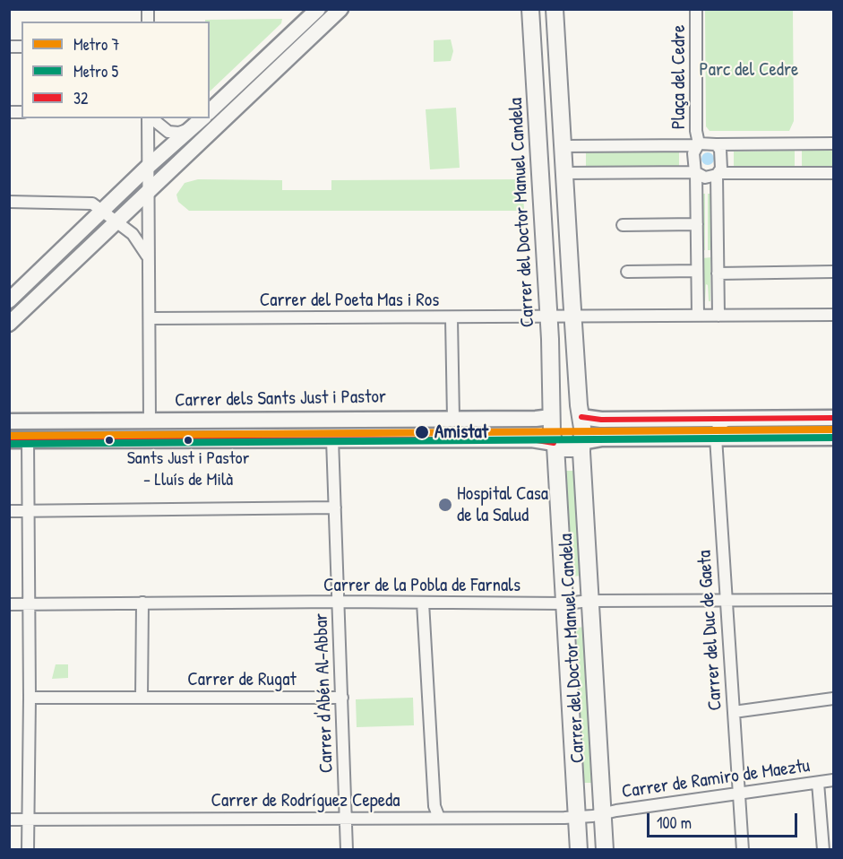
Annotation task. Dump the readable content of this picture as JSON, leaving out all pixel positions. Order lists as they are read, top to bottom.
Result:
{
  "streets": {
    "main road": ["Carrer del Doctor Manuel Candela"],
    "street": [
      "Plaça del Cedre",
      "Carrer del Poeta Mas i Ros",
      "Carrer dels Sants Just i Pastor",
      "Carrer de la Pobla de Farnals",
      "Carrer del Duc de Gaeta",
      "Carrer de Rugat",
      "Carrer d'Abén Al-Abbar",
      "Carrer de Ramiro de Maeztu",
      "Carrer de Rodríguez Cepeda"
    ]
  },
  "crossings": [
    ["Carrer del Doctor Manuel Candela", "Carrer del Poeta Mas i Ros"],
    ["Carrer del Doctor Manuel Candela", "Carrer dels Sants Just i Pastor"],
    ["Carrer del Doctor Manuel Candela", "Carrer de la Pobla de Farnals"],
    ["Carrer del Doctor Manuel Candela", "Carrer de Ramiro de Maeztu"],
    ["Carrer del Doctor Manuel Candela", "Carrer de Rodríguez Cepeda"],
    ["Carrer dels Sants Just i Pastor", "Carrer d'Abén Al-Abbar"],
    ["Carrer de la Pobla de Farnals", "Carrer del Duc de Gaeta"],
    ["Carrer de la Pobla de Farnals", "Carrer d'Abén Al-Abbar"],
    ["Carrer del Duc de Gaeta", "Carrer de Ramiro de Maeztu"],
    ["Carrer de Rugat", "Carrer d'Abén Al-Abbar"],
    ["Carrer d'Abén Al-Abbar", "Carrer de Rodríguez Cepeda"],
    ["Carrer de Ramiro de Maeztu", "Carrer de Rodríguez Cepeda"]
  ],
  "parks": ["Parc del Cedre"],
  "places": ["Amistat", "Sants Just i Pastor - Lluís de Milà", "Hospital Casa de la Salud"],
  "lines": ["transit line 32", "metro line 7", "metro line 5"],
  "legend": ["Metro 7", "Metro 5", "32"],
  "scale_bar": "100 m"
}
